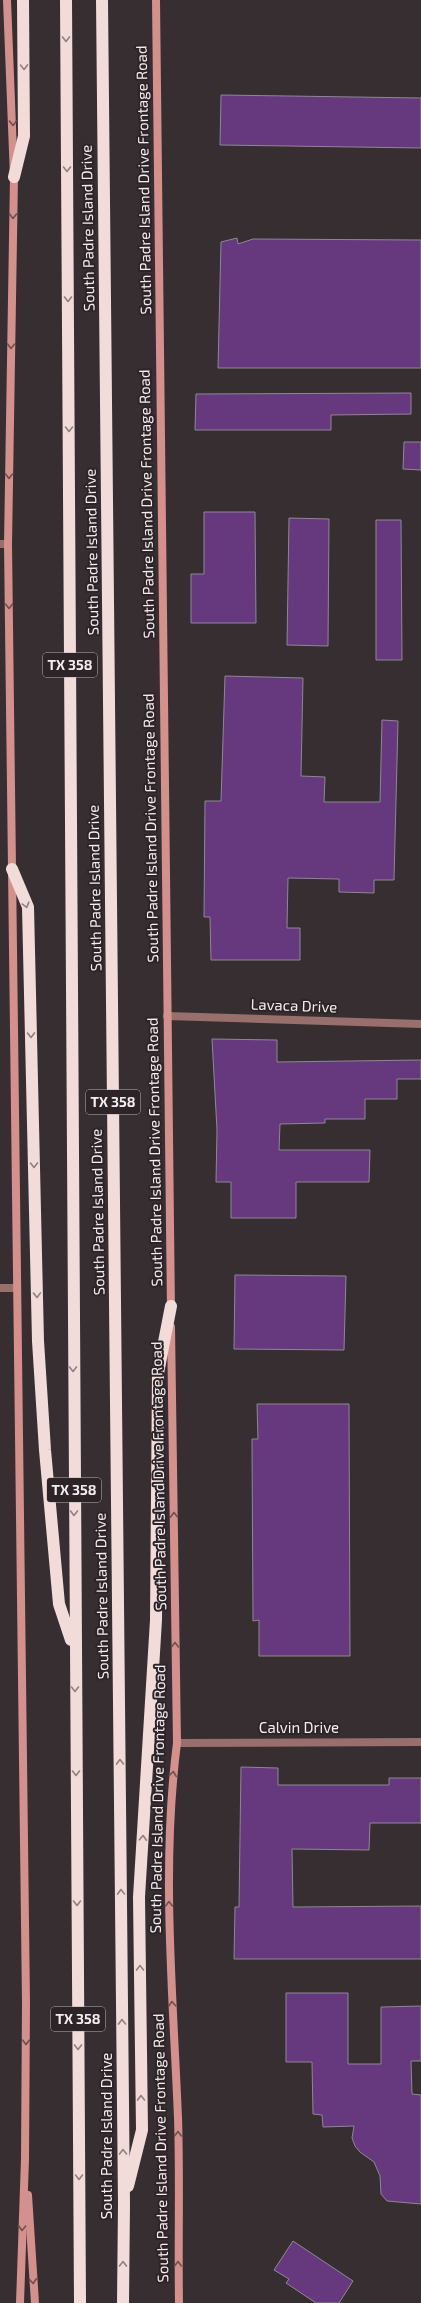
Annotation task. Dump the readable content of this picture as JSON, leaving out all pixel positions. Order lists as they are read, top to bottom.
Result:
{
  "streets": {
    "highway": ["South Padre Island Drive", "TX 358"],
    "main road": ["South Padre Island Drive Frontage Road"],
    "street": ["Lavaca Drive", "Calvin Drive"]
  },
  "crossings": [
    ["South Padre Island Drive Frontage Road", "Lavaca Drive"],
    ["South Padre Island Drive Frontage Road", "Calvin Drive"]
  ],
  "one_way": ["South Padre Island Drive Frontage Road"]
}
